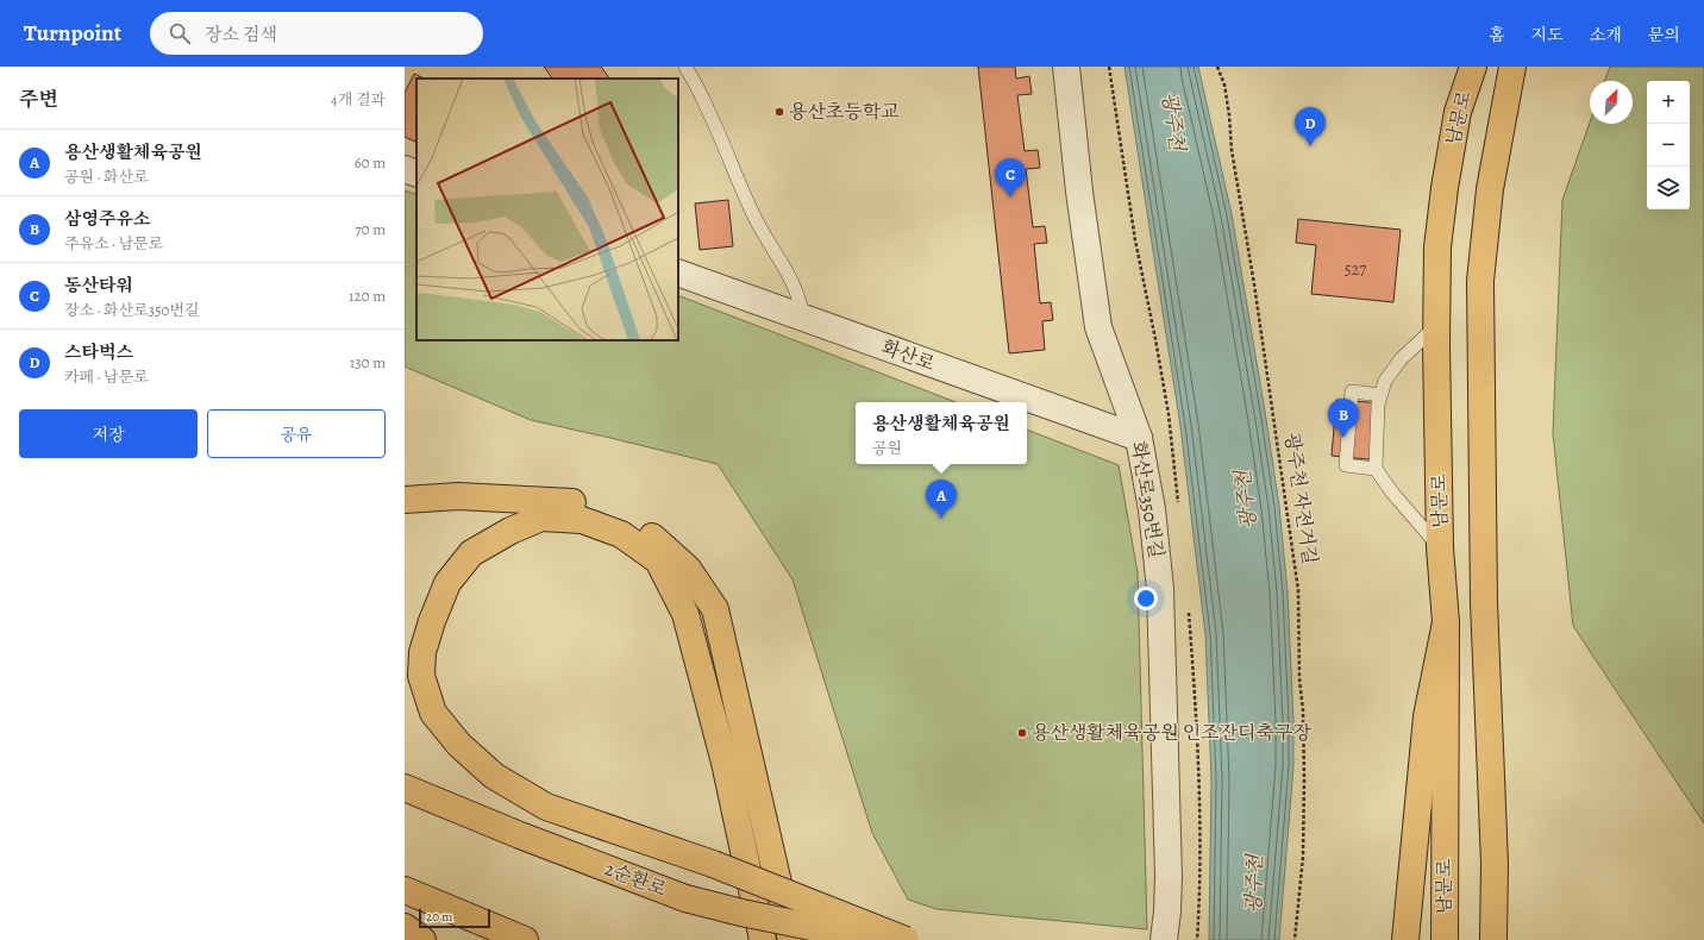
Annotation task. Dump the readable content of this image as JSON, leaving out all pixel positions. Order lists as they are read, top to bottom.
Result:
{
  "streets": {
    "main road": ["남문로", "2순환로"],
    "street": ["화산로", "화산로350번길"],
    "path": ["광주천 자전거길"]
  },
  "crossings": [
    ["화산로", "화산로350번길"]
  ],
  "water": ["광주천"],
  "places": ["용산초등학교", "용산생활체육공원 인조잔디축구장"],
  "house_numbers": ["527"],
  "scale_bar": "20 m",
  "north": "top right",
  "page": {
    "header": "Turnpoint",
    "search": "장소 검색",
    "nav": [
      "홈",
      "지도",
      "소개",
      "문의"
    ],
    "heading": ["주변", "4개 결과"],
    "map_buttons": ["+", "−"],
    "pins": [
      "D",
      "C",
      "B",
      "A"
    ],
    "list": [
      {
        "mark": "A",
        "name": "용산생활체육공원",
        "note": "공원 · 화산로",
        "value": "60 m"
      },
      {
        "mark": "B",
        "name": "삼영주유소",
        "note": "주유소 · 남문로",
        "value": "70 m"
      },
      {
        "mark": "C",
        "name": "동산타워",
        "note": "장소 · 화산로350번길",
        "value": "120 m"
      },
      {
        "mark": "D",
        "name": "스타벅스",
        "note": "카페 · 남문로",
        "value": "130 m"
      }
    ],
    "buttons": ["저장", "공유"],
    "popup": ["용산생활체육공원", "공원"],
    "scale": "20 m"
  }
}
